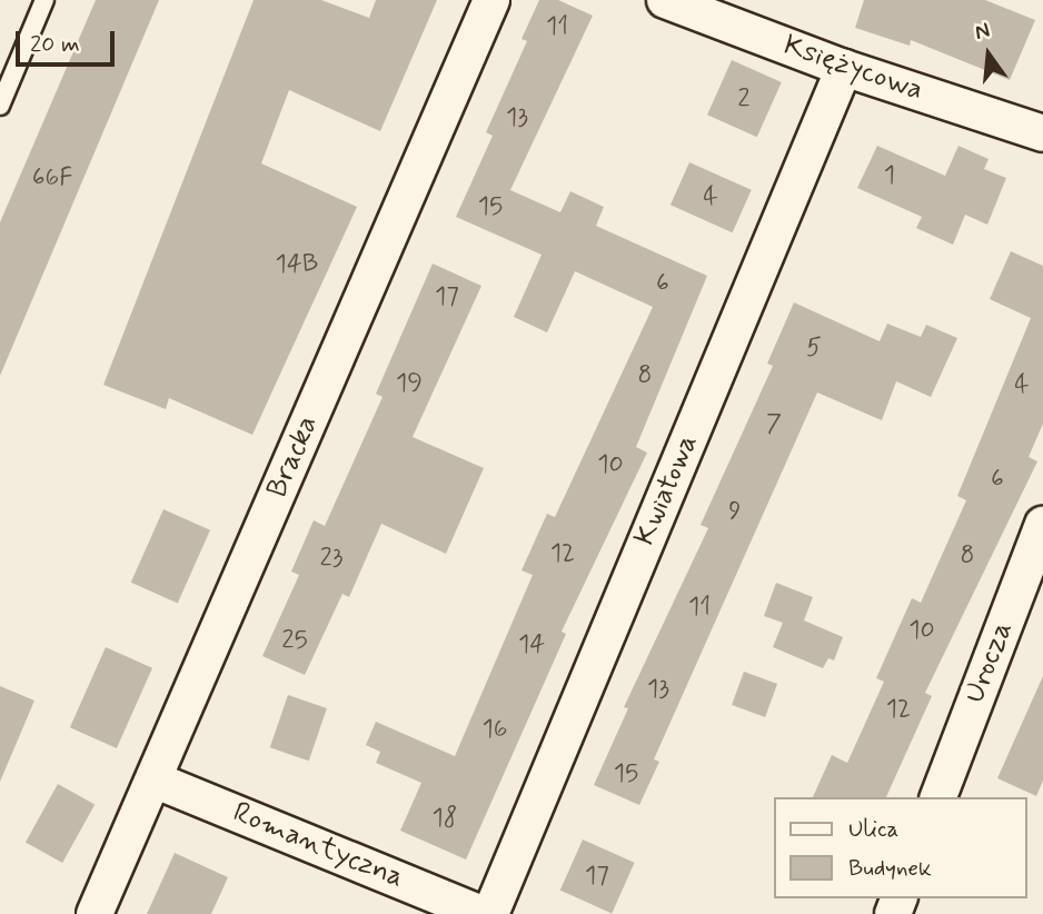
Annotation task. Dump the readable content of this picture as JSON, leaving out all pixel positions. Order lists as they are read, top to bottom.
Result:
{
  "streets": {
    "street": [
      "Księżycowa",
      "Bracka",
      "Kwiatowa",
      "Urocza",
      "Romantyczna"
    ]
  },
  "crossings": [
    ["Księżycowa", "Kwiatowa"],
    ["Bracka", "Romantyczna"]
  ],
  "house_numbers": [
    "11",
    "2",
    "13",
    "1",
    "66F",
    "4",
    "15",
    "14B",
    "6",
    "17",
    "5",
    "8",
    "19",
    "4",
    "7",
    "10",
    "6",
    "9",
    "12",
    "8",
    "23",
    "11",
    "10",
    "25",
    "14",
    "13",
    "12",
    "16",
    "15",
    "18",
    "17"
  ],
  "legend": ["Ulica", "Budynek"],
  "scale_bar": "20 m",
  "north": "top"
}
